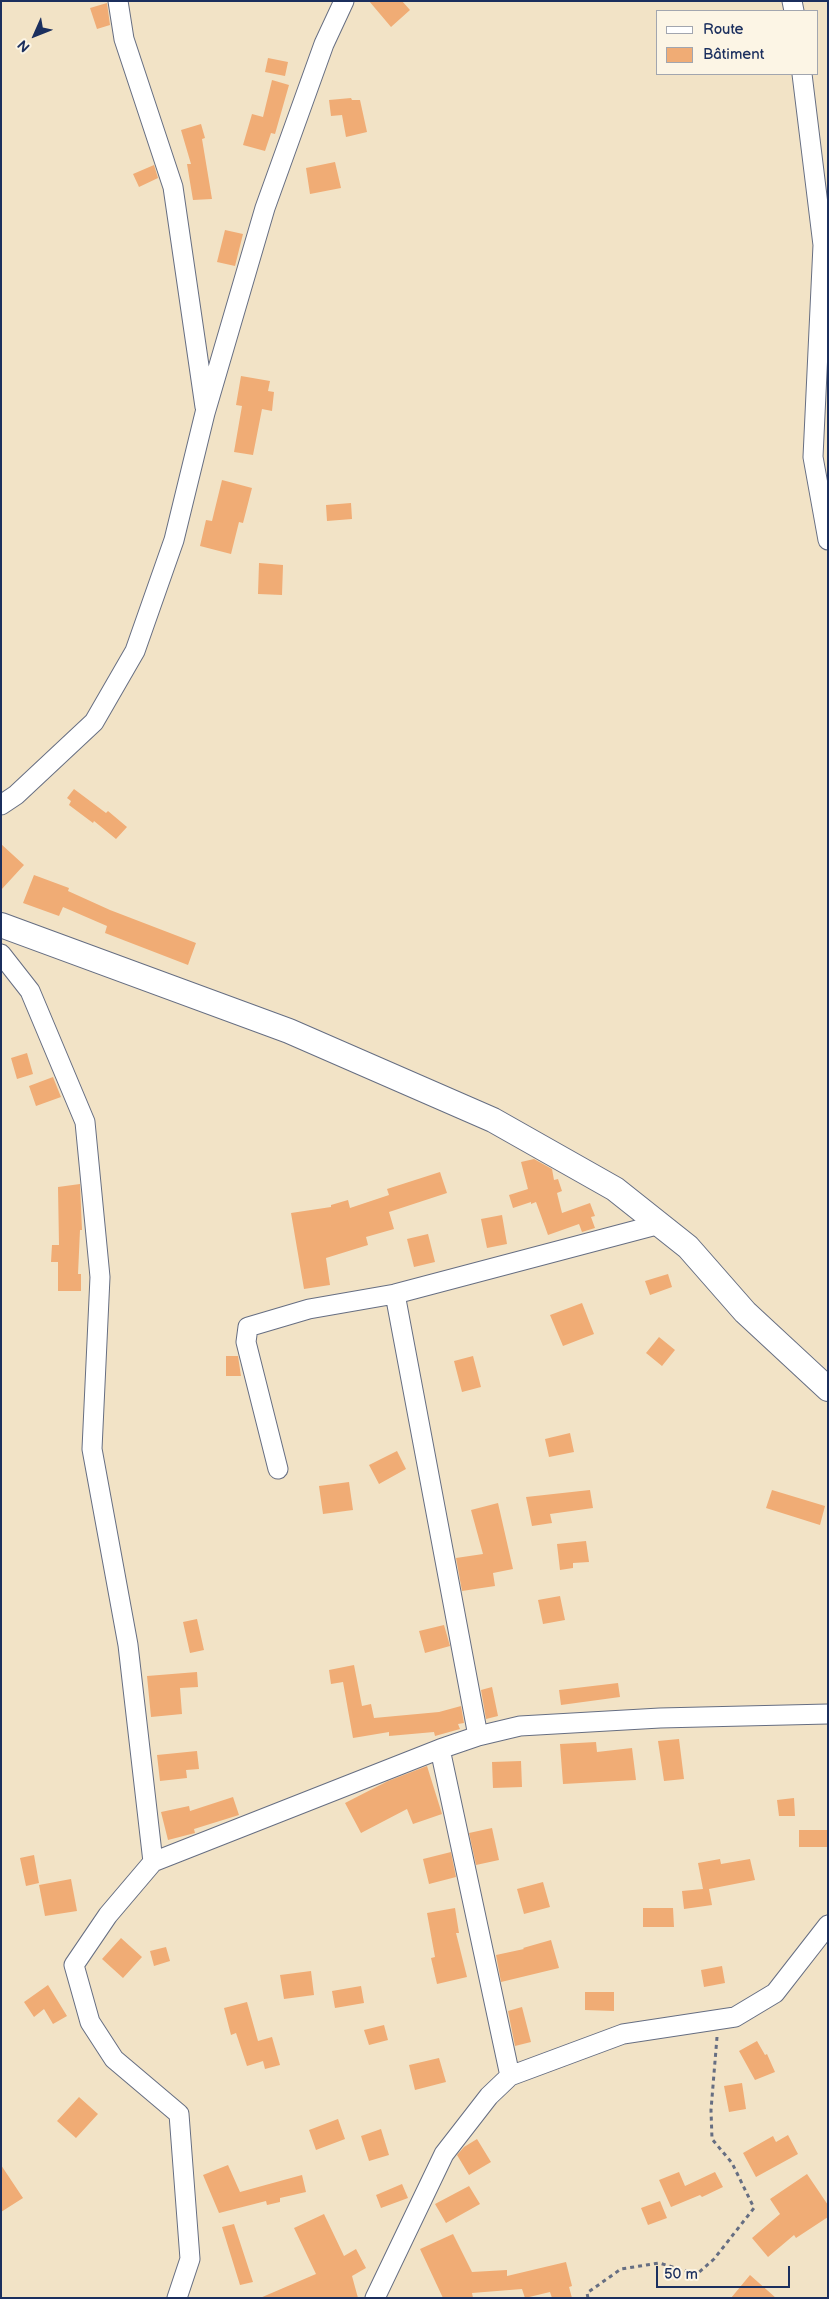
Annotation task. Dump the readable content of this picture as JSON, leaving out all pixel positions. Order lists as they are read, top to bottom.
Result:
{
  "legend": ["Route", "Bâtiment"],
  "scale_bar": "50 m",
  "north": "bottom left"
}
